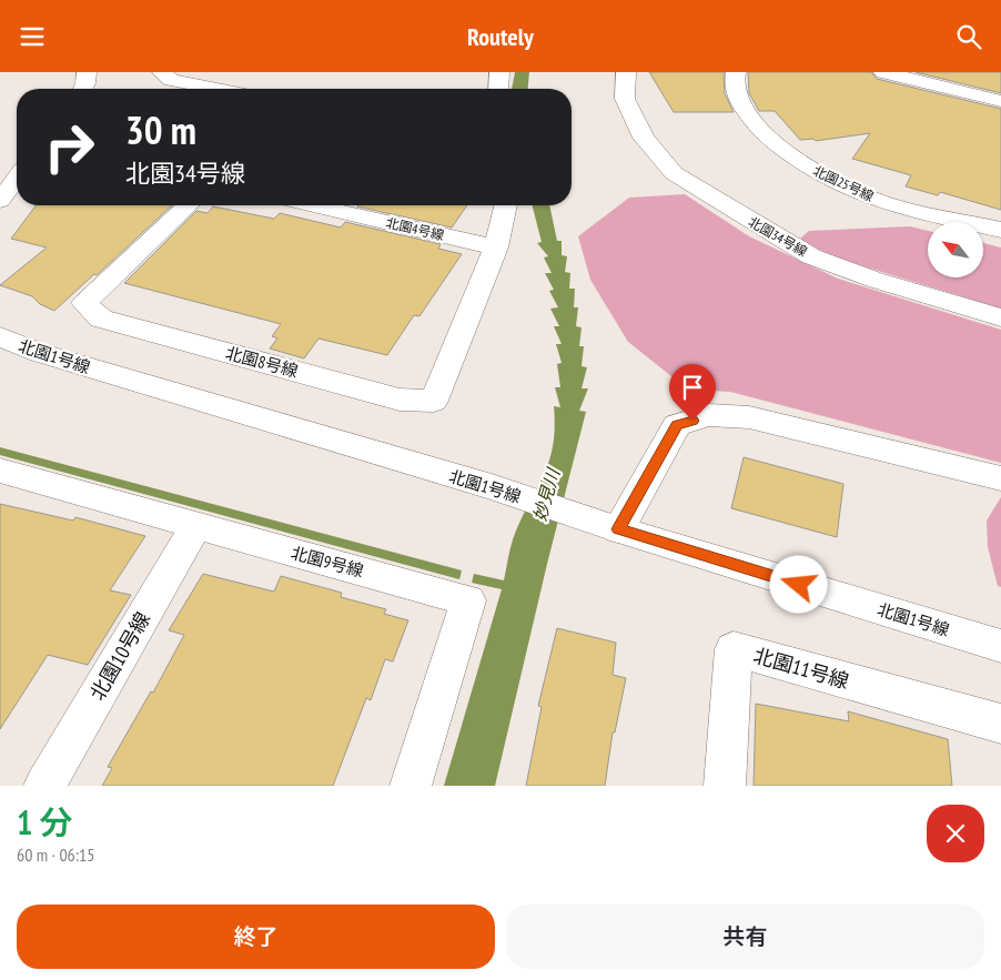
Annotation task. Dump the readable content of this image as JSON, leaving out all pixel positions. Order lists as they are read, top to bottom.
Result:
{
  "streets": {
    "street": [
      "北園25号線",
      "北園4号線",
      "北園34号線",
      "北園1号線",
      "北園8号線",
      "北園9号線",
      "北園10号線",
      "北園11号線"
    ]
  },
  "crossings": [
    ["北園4号線", "北園8号線"],
    ["北園9号線", "北園10号線"]
  ],
  "water": ["妙見川"],
  "north": "top left",
  "page": {
    "header": "Routely",
    "turn": ["30 m", "北園34号線"],
    "heading": ["1 分", "60 m · 06:15"],
    "buttons": ["終了", "共有"]
  }
}
